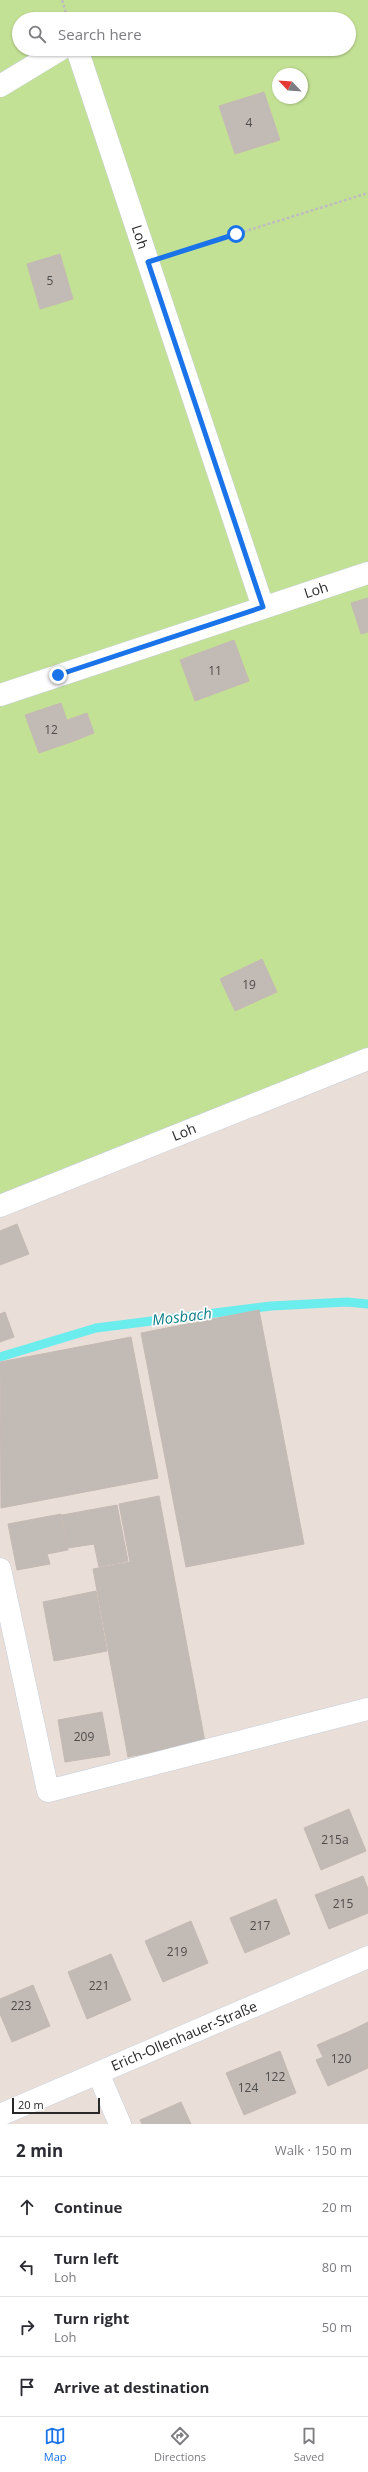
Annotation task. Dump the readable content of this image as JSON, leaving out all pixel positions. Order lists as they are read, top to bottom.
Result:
{
  "streets": {
    "street": ["Loh", "Erich-Ollenhauer-Straße"]
  },
  "water": ["Mosbach"],
  "house_numbers": [
    "4",
    "5",
    "11",
    "12",
    "19",
    "209",
    "215a",
    "215",
    "217",
    "219",
    "221",
    "223",
    "120",
    "122",
    "124"
  ],
  "scale_bar": "20 m",
  "north": "top left",
  "page": {
    "search": "Search here",
    "scale": "20 m",
    "heading": ["2 min", "Walk · 150 m"],
    "list": [
      ["Continue", "20 m"],
      ["Turn left", "Loh", "80 m"],
      ["Turn right", "Loh", "50 m"],
      "Arrive at destination"
    ],
    "nav": ["Map", "Directions", "Saved"]
  }
}
